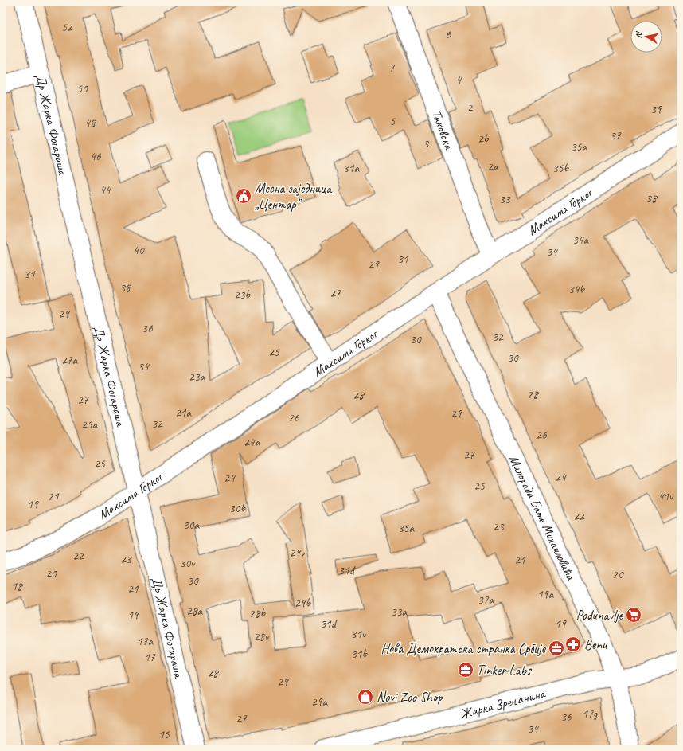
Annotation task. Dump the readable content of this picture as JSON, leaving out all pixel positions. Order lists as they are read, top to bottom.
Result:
{
  "streets": {
    "street": [
      "Др Жарка Фогараша",
      "Таковска",
      "Максима Горког",
      "Милорада Бате Михаиловића",
      "Жарка Зрењанина"
    ]
  },
  "crossings": [
    ["Др Жарка Фогараша", "Максима Горког"],
    ["Таковска", "Максима Горког"],
    ["Максима Горког", "Милорада Бате Михаиловића"],
    ["Милорада Бате Михаиловића", "Жарка Зрењанина"]
  ],
  "places": {
    "public building": ["Месна заједница „Центар”"],
    "supermarket": ["Podunavlje"],
    "pharmacy": ["Benu"],
    "office": ["Нова Демократска странка Србије", "Tinker Labs"],
    "shop": ["Novi Zoo Shop"]
  },
  "house_numbers": [
    "52",
    "6",
    "7",
    "4",
    "50",
    "2",
    "39",
    "5",
    "48",
    "37",
    "2b",
    "3",
    "35a",
    "46",
    "2a",
    "31a",
    "35b",
    "44",
    "38",
    "33",
    "34a",
    "40",
    "34",
    "31",
    "29",
    "31",
    "38",
    "34b",
    "27",
    "23b",
    "29",
    "36",
    "32",
    "30",
    "25",
    "30",
    "27a",
    "34",
    "23a",
    "28",
    "28",
    "27",
    "21a",
    "29",
    "26",
    "32",
    "25a",
    "26",
    "24a",
    "27",
    "25",
    "24",
    "24",
    "25",
    "21",
    "41v",
    "19",
    "30b",
    "22",
    "30a",
    "23",
    "35a",
    "29v",
    "22",
    "23",
    "21",
    "30v",
    "31đ",
    "20",
    "20",
    "30",
    "18",
    "21",
    "19a",
    "37a",
    "29b",
    "28a",
    "33a",
    "28b",
    "19",
    "31d",
    "19",
    "31v",
    "28v",
    "17a",
    "31b",
    "17",
    "28",
    "29",
    "29a",
    "17g",
    "36",
    "27",
    "34",
    "15"
  ],
  "north": "left"
}
